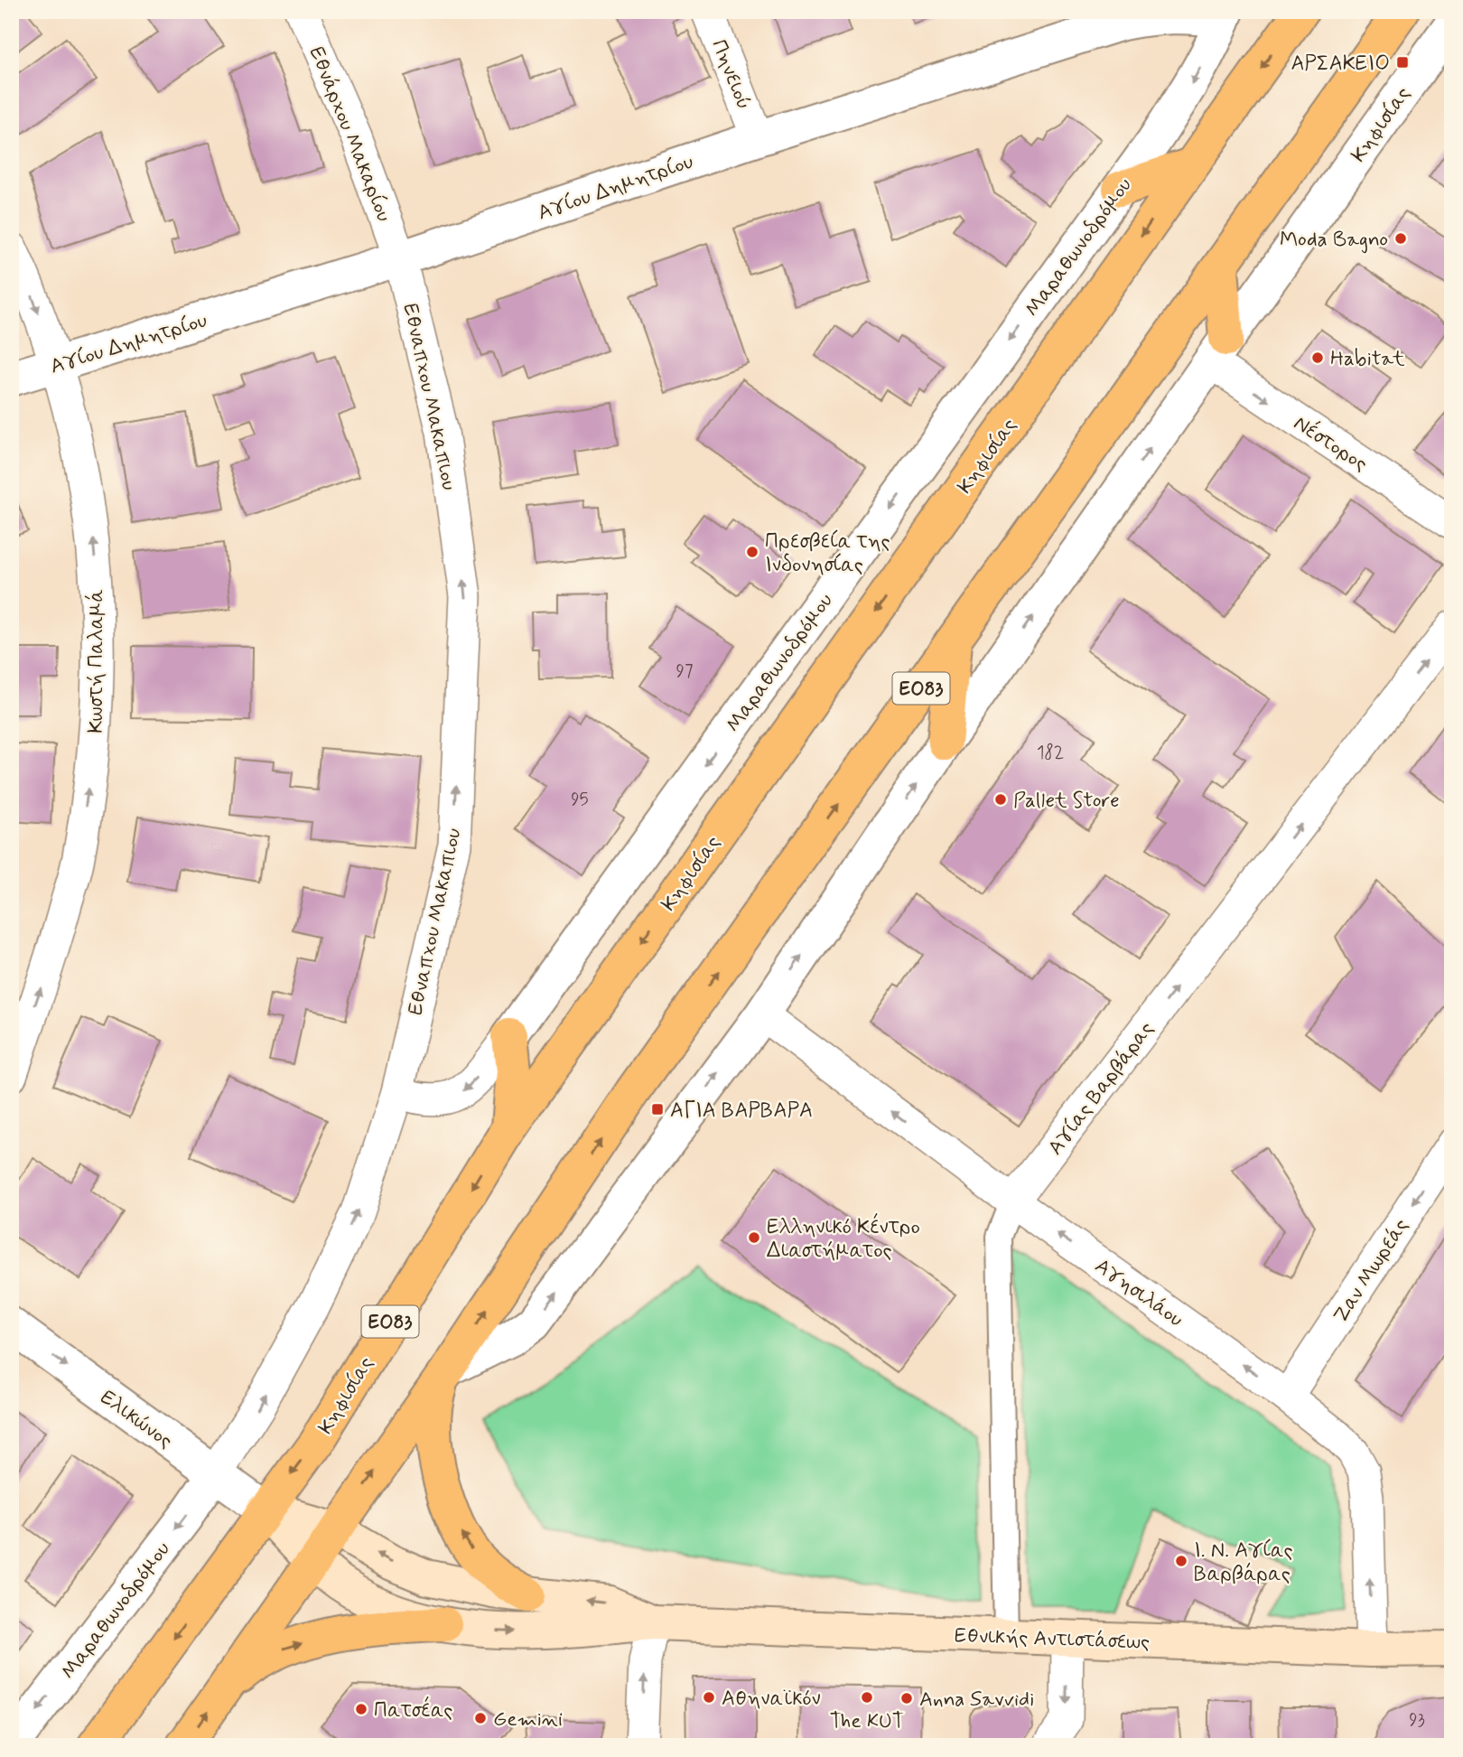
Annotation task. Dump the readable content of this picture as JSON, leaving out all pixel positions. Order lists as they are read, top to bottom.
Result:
{
  "streets": {
    "main road": ["Κηφισίας", "ΕΟ83", "Εθνικής Αντιστάσεως"],
    "street": [
      "Πηνειού",
      "Εθνάρχου Μακαρίου",
      "Αγίου Δημητρίου",
      "Μαραθωνοδρόμου",
      "Εθναπχου Μακαπιου",
      "Νέστορος",
      "Κωστή Παλαμά",
      "Αγίας Βαρβάρας",
      "Ζαν Μωρεάς",
      "Αγησιλάου",
      "Ελικώνος"
    ]
  },
  "crossings": [
    ["Πηνειού", "Αγίου Δημητρίου"],
    ["Κηφισίας", "Νέστορος"],
    ["Κηφισίας", "Αγησιλάου"],
    ["Κηφισίας", "Ελικώνος"],
    ["Κηφισίας", "Εθνικής Αντιστάσεως"],
    ["Εθνάρχου Μακαρίου", "Αγίου Δημητρίου"],
    ["Εθνάρχου Μακαρίου", "Εθναπχου Μακαπιου"],
    ["Αγίου Δημητρίου", "Μαραθωνοδρόμου"],
    ["Αγίου Δημητρίου", "Εθναπχου Μακαπιου"],
    ["Αγίου Δημητρίου", "Κωστή Παλαμά"],
    ["Μαραθωνοδρόμου", "Εθναπχου Μακαπιου"],
    ["Μαραθωνοδρόμου", "Ελικώνος"],
    ["Εθναπχου Μακαπιου", "Ελικώνος"],
    ["Αγίας Βαρβάρας", "Αγησιλάου"],
    ["Αγίας Βαρβάρας", "Εθνικής Αντιστάσεως"],
    ["Ζαν Μωρεάς", "Αγησιλάου"],
    ["Αγησιλάου", "Εθνικής Αντιστάσεως"],
    ["Ελικώνος", "Εθνικής Αντιστάσεως"]
  ],
  "one_way": [
    "Μαραθωνοδρόμου",
    "Εθναπχου Μακαπιου",
    "Νέστορος",
    "Αγίας Βαρβάρας",
    "Ζαν Μωρεάς",
    "Αγησιλάου",
    "Ελικώνος"
  ],
  "places": {
    "transit": ["ΑΡΣΑΚΕΙΟ", "ΑΓΙΑ ΒΑΡΒΑΡΑ"],
    "other": [
      "Moda Bagno",
      "Habitat",
      "Πρεσβεία της Ινδονησίας",
      "Pallet Store",
      "Ελληνικό Κέντρο Διαστήματος",
      "Ι. Ν. Αγίας Βαρβάρας",
      "Αθηναϊκόν",
      "The KUT",
      "Anna Savvidi",
      "Πατσέας",
      "Gemini"
    ]
  },
  "house_numbers": [
    "97",
    "182",
    "95",
    "93"
  ]
}
